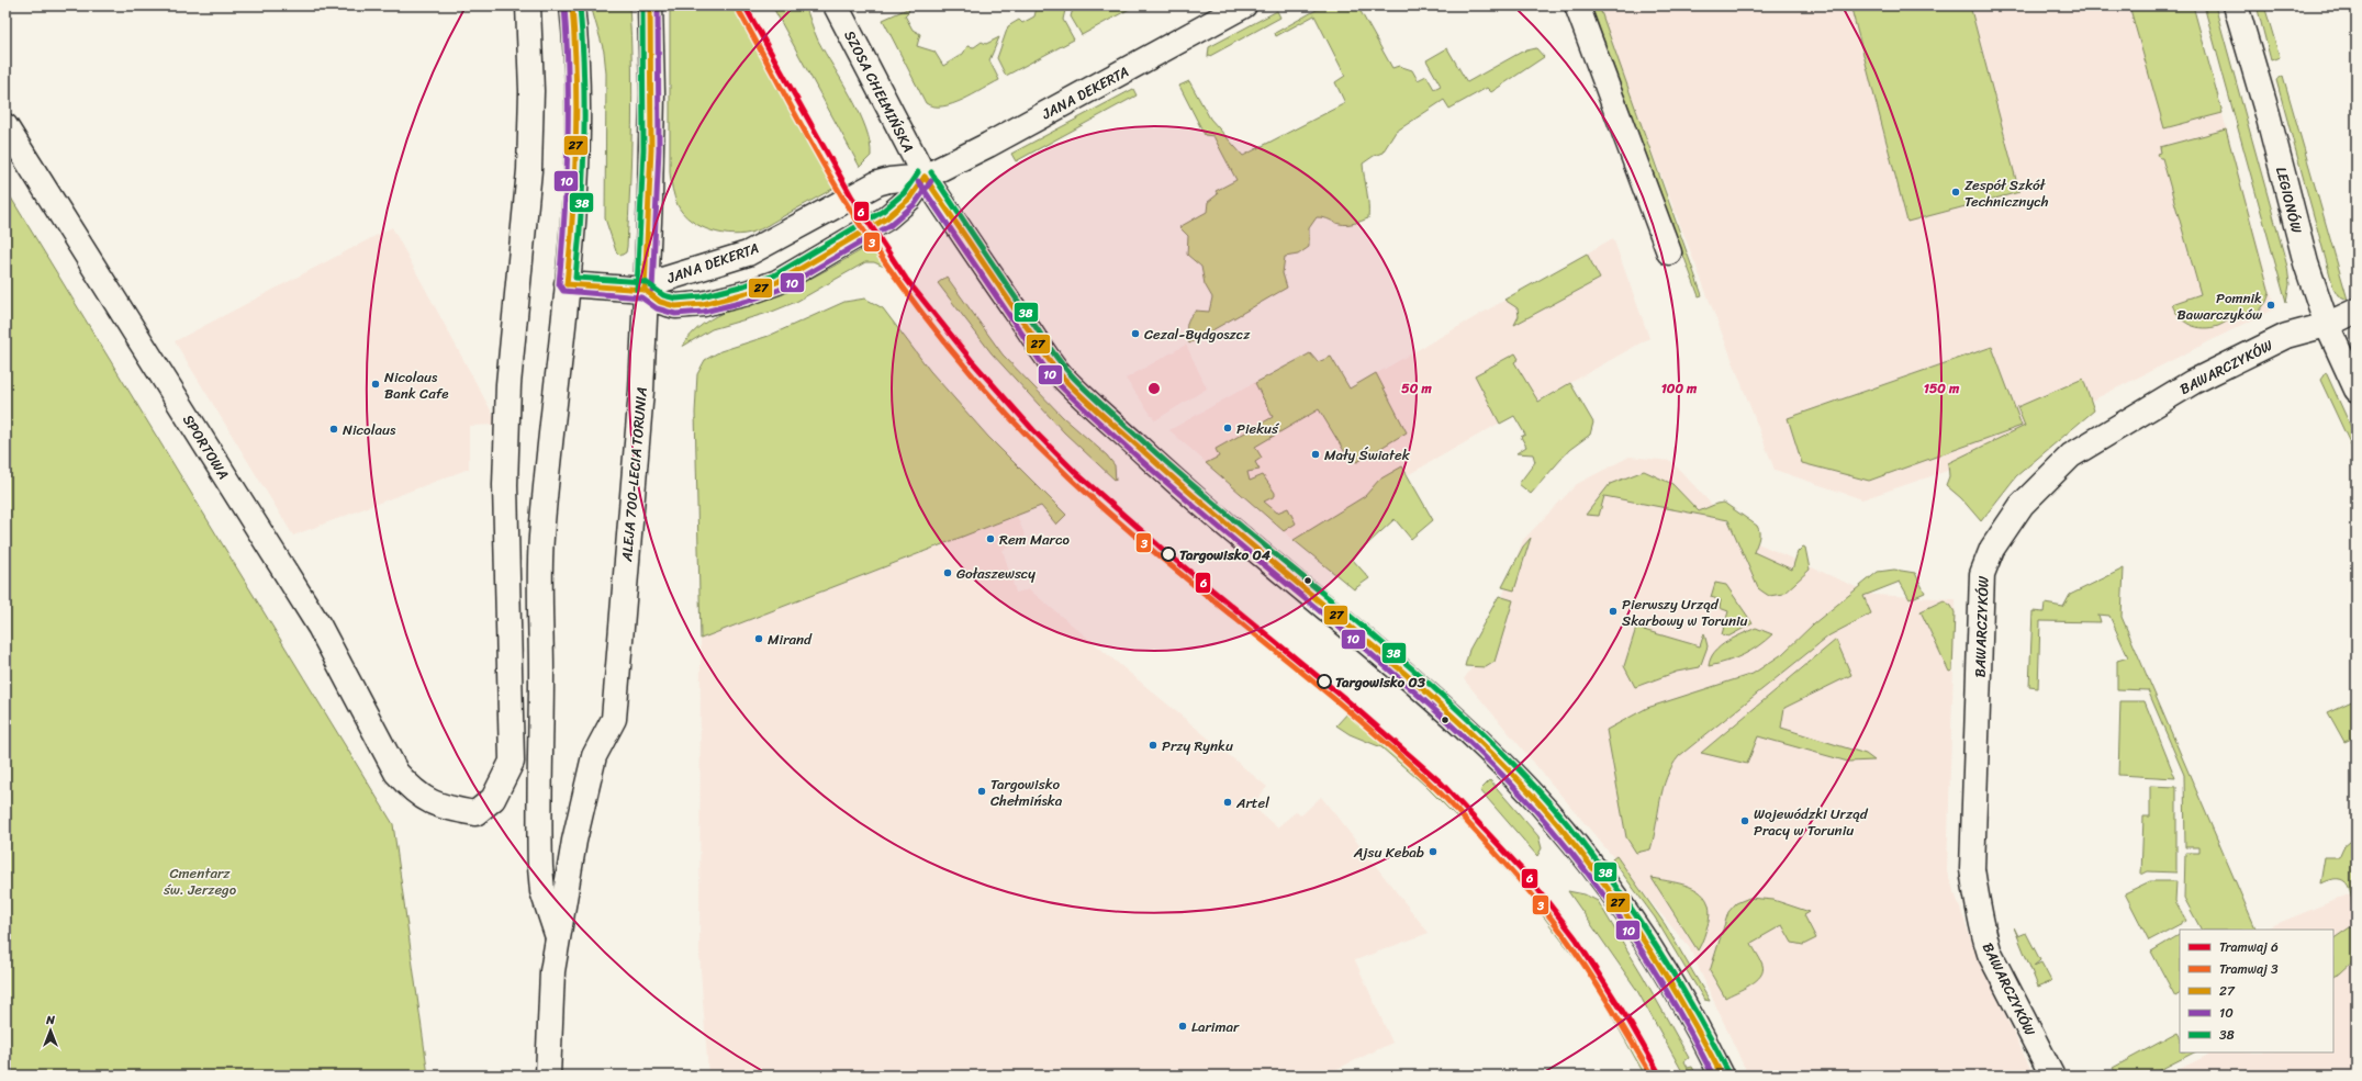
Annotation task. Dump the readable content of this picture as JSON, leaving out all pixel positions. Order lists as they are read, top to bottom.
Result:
{
  "streets": {
    "street": [
      "SZOSA CHEŁMIŃSKA",
      "JANA DEKERTA",
      "LEGIONÓW",
      "BAWARCZYKÓW",
      "SPORTOWA",
      "ALEJA 700-LECIA TORUNIA"
    ]
  },
  "crossings": [
    ["SZOSA CHEŁMIŃSKA", "JANA DEKERTA"],
    ["JANA DEKERTA", "ALEJA 700-LECIA TORUNIA"],
    ["LEGIONÓW", "BAWARCZYKÓW"]
  ],
  "parks": ["Cmentarz św. Jerzego"],
  "places": [
    "Zespół Szkół Technicznych",
    "Pomnik Bawarczyków",
    "Cezal-Bydgoszcz",
    "Nicolaus Bank Cafe",
    "Piekuś",
    "Nicolaus",
    "Mały Światek",
    "Rem Marco",
    "Targowisko 04",
    "Gołaszewscy",
    "Pierwszy Urząd Skarbowy w Toruniu",
    "Mirand",
    "Targowisko 03",
    "Przy Rynku",
    "Targowisko Chełmińska",
    "Artel",
    "Wojewódzki Urząd Pracy w Toruniu",
    "Ajsu Kebab",
    "Larimar"
  ],
  "lines": [
    "tram line 6",
    "transit line 27",
    "transit line 10",
    "transit line 38",
    "tram line 3"
  ],
  "legend": [
    "Tramwaj 6",
    "Tramwaj 3",
    "27",
    "10",
    "38"
  ],
  "north": "top",
  "rings": ["50 m", "100 m", "150 m"]
}
